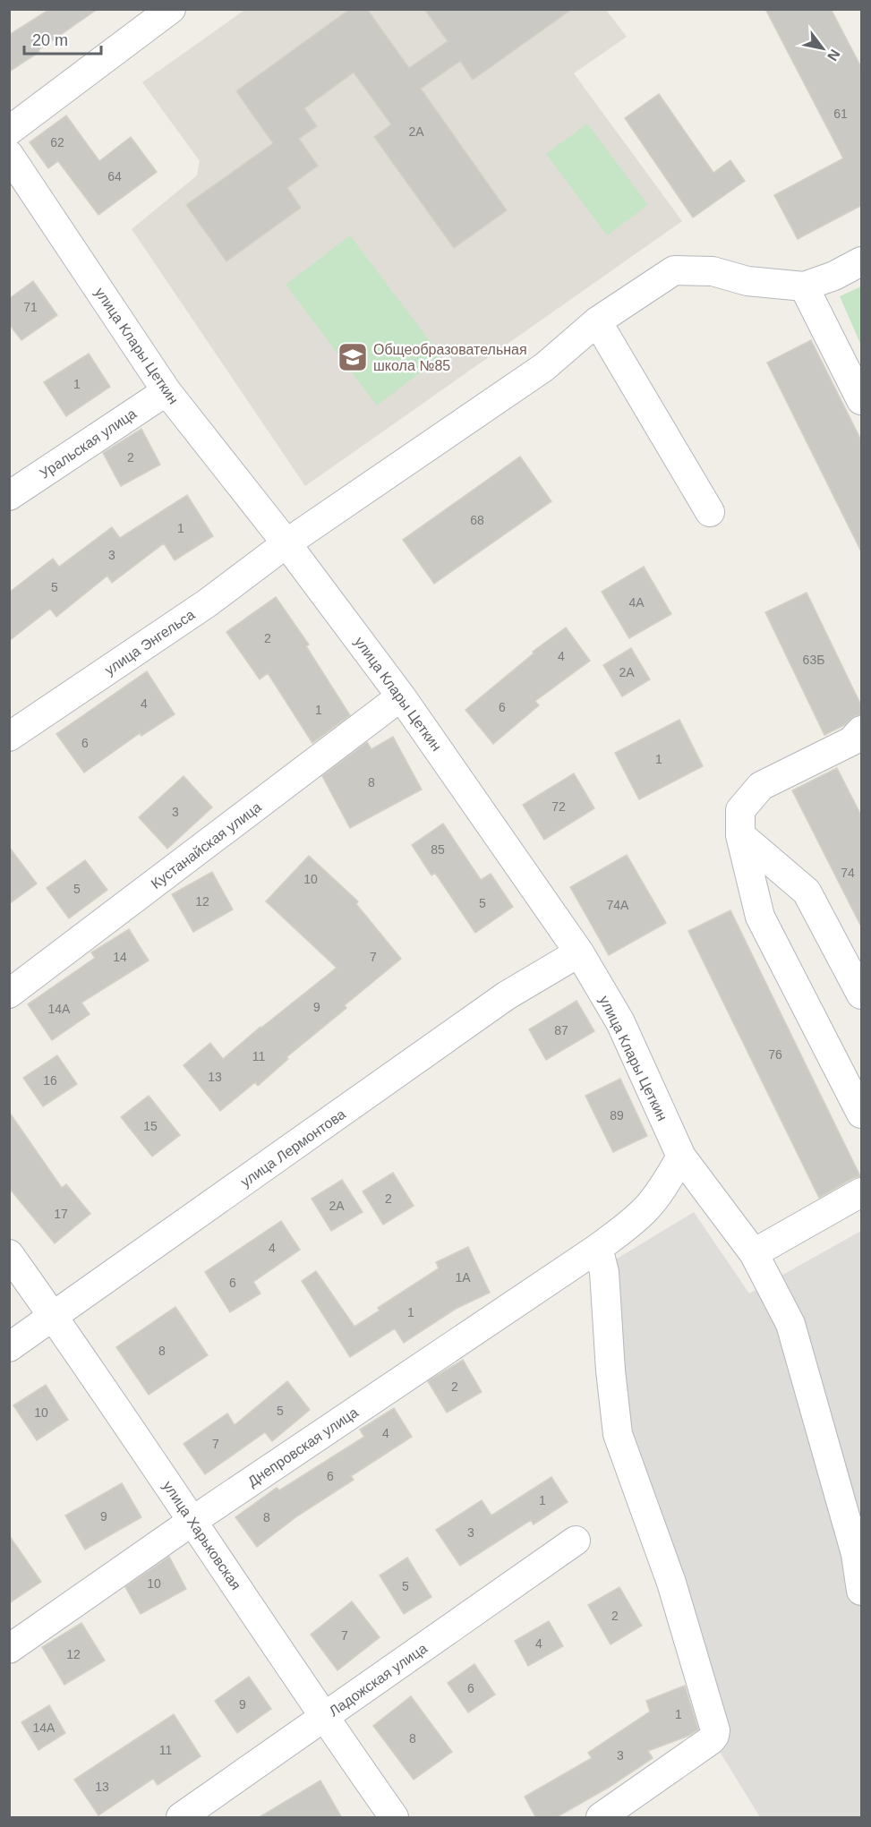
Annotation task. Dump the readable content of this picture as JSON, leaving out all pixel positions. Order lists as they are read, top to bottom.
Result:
{
  "streets": {
    "street": [
      "улица Клары Цеткин",
      "Уральская улица",
      "улица Энгельса",
      "Кустанайская улица",
      "улица Лермонтова",
      "Днепровская улица",
      "улица Харьковская",
      "Ладожская улица"
    ]
  },
  "crossings": [
    ["улица Клары Цеткин", "Уральская улица"],
    ["улица Клары Цеткин", "улица Энгельса"],
    ["улица Клары Цеткин", "Кустанайская улица"],
    ["улица Клары Цеткин", "улица Лермонтова"],
    ["улица Клары Цеткин", "Днепровская улица"],
    ["улица Лермонтова", "улица Харьковская"],
    ["Днепровская улица", "улица Харьковская"],
    ["улица Харьковская", "Ладожская улица"]
  ],
  "places": {
    "school or university": ["Общеобразовательная школа №85"]
  },
  "house_numbers": [
    "61",
    "2А",
    "62",
    "64",
    "71",
    "1",
    "2",
    "68",
    "1",
    "3",
    "5",
    "4А",
    "2",
    "4",
    "63Б",
    "2А",
    "4",
    "6",
    "1",
    "6",
    "1",
    "8",
    "72",
    "3",
    "85",
    "74",
    "10",
    "5",
    "12",
    "5",
    "74А",
    "14",
    "7",
    "9",
    "14А",
    "87",
    "76",
    "11",
    "13",
    "16",
    "89",
    "15",
    "2",
    "2А",
    "17",
    "4",
    "1А",
    "6",
    "1",
    "8",
    "2",
    "5",
    "10",
    "4",
    "7",
    "6",
    "1",
    "9",
    "8",
    "3",
    "10",
    "5",
    "2",
    "7",
    "4",
    "12",
    "6",
    "9",
    "1",
    "14А",
    "8",
    "11",
    "3",
    "13"
  ],
  "scale_bar": "20 m",
  "north": "bottom right"
}
